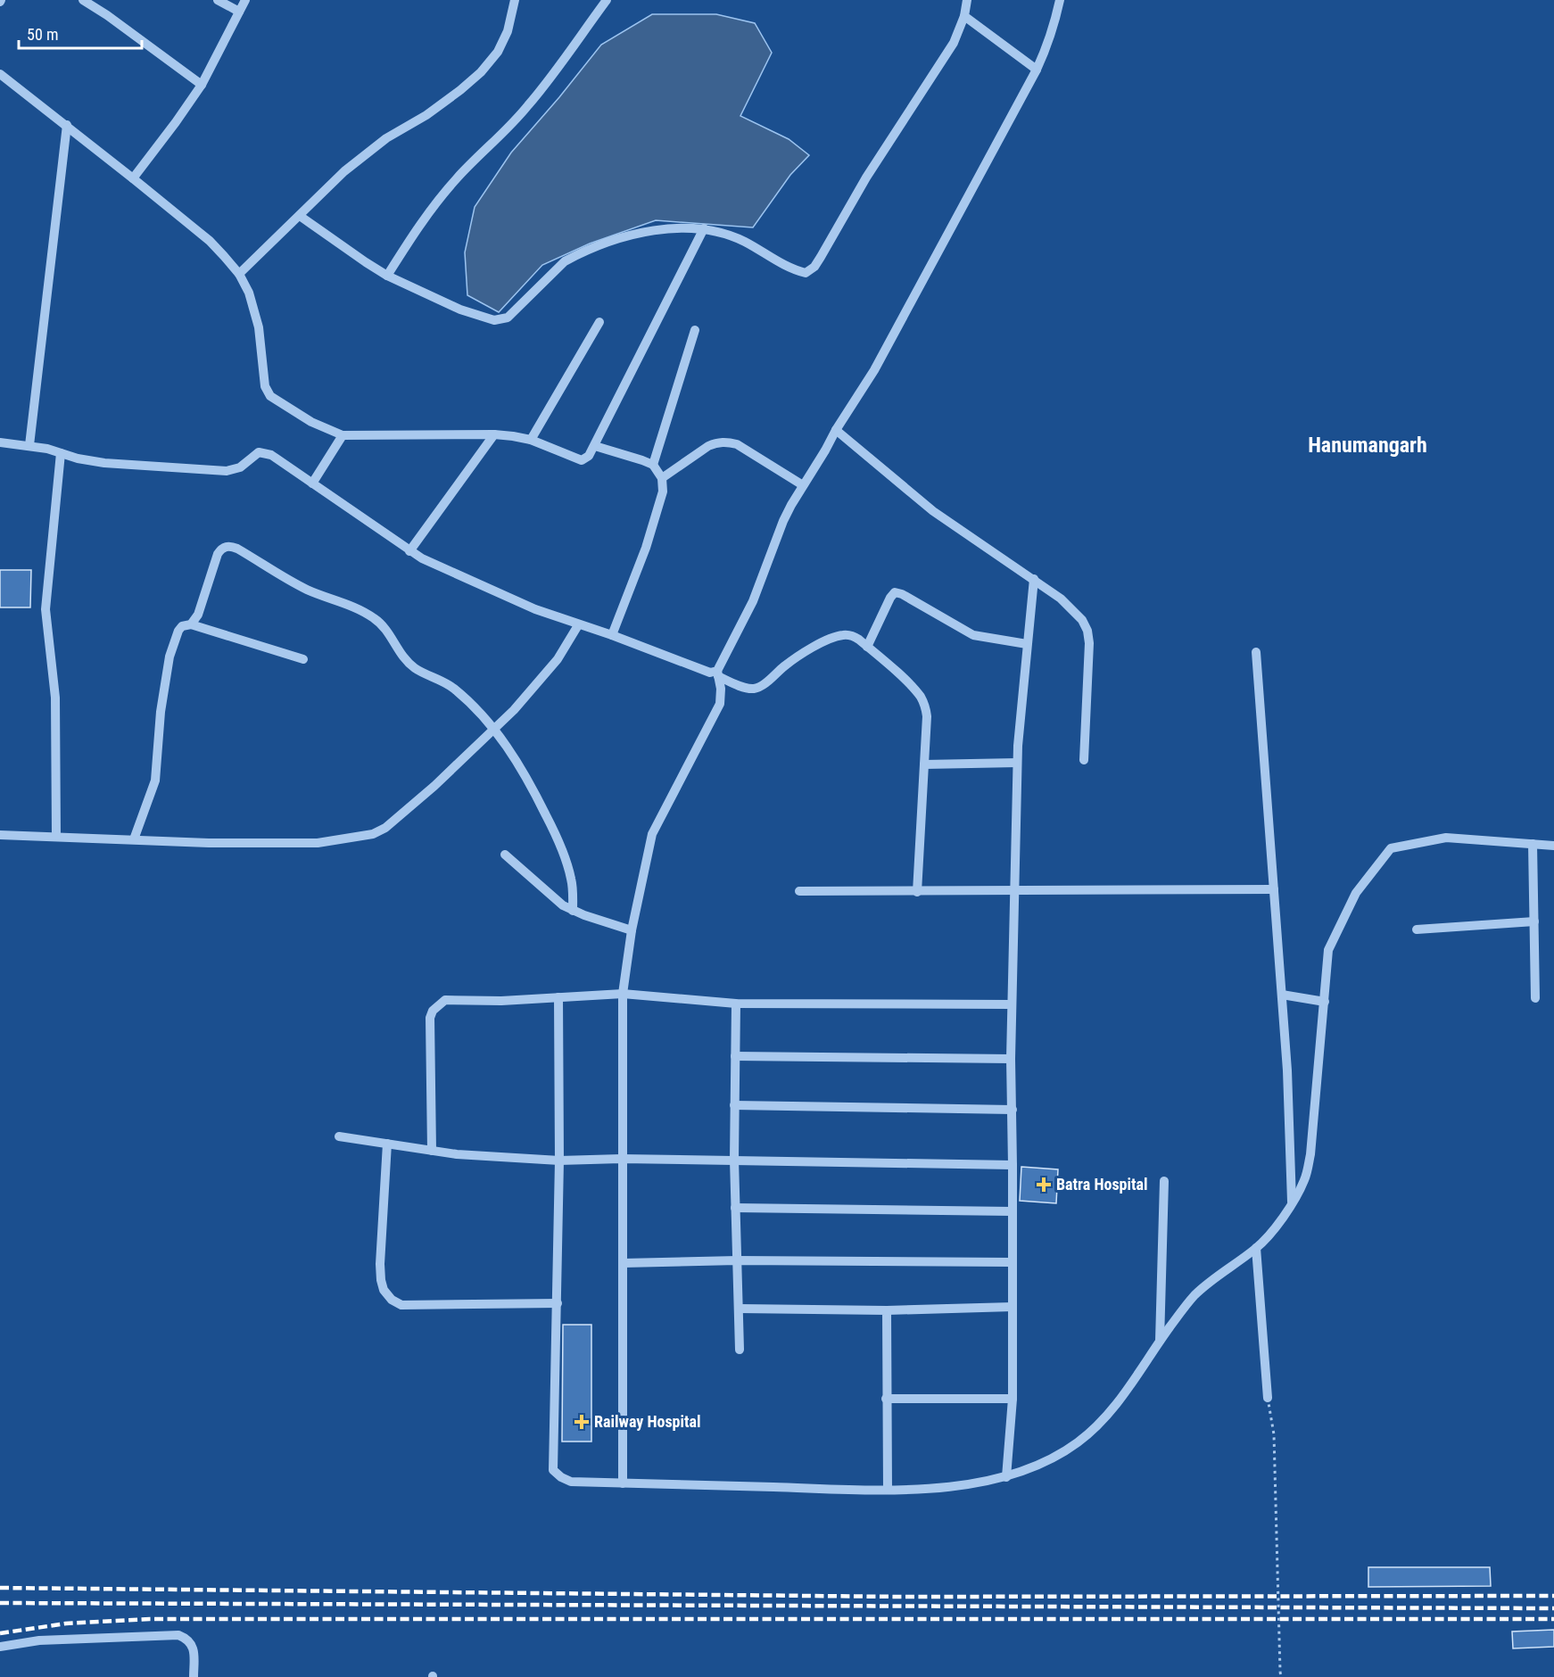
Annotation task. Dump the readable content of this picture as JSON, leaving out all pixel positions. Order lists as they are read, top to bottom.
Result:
{
  "districts": ["Hanumangarh"],
  "places": {
    "health": ["Batra Hospital", "Railway Hospital"]
  },
  "scale_bar": "50 m"
}
